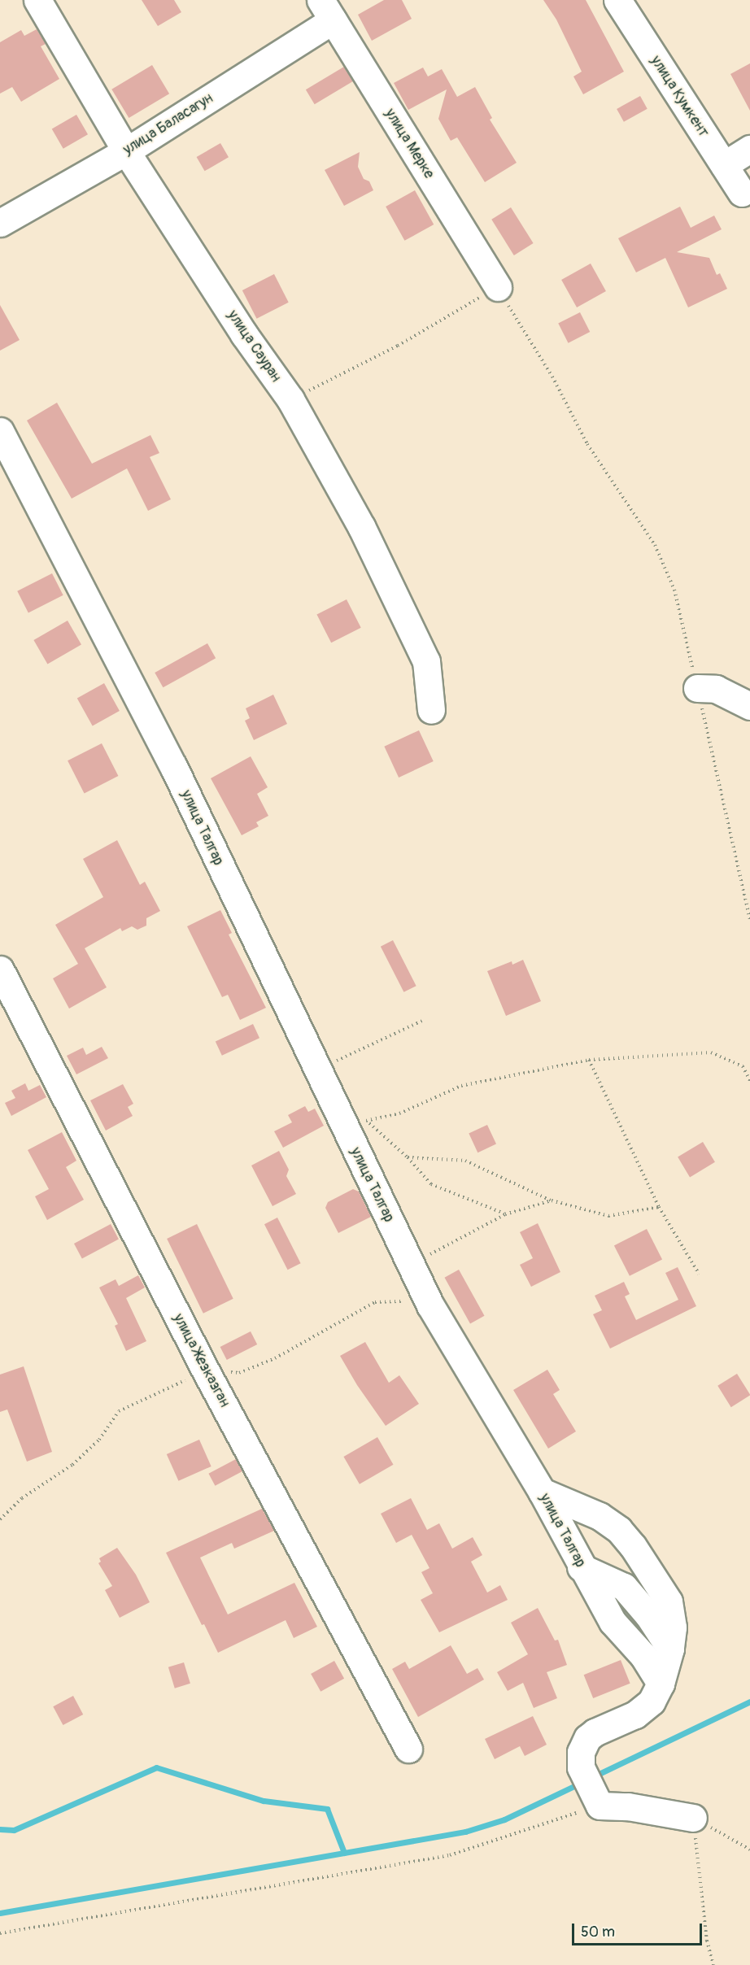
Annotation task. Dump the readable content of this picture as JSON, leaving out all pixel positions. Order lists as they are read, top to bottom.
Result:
{
  "streets": {
    "street": [
      "улица Кумкент",
      "улица Баласагун",
      "улица Мерке",
      "улица Сауран",
      "улица Талгар",
      "улица Жезказган"
    ]
  },
  "crossings": [
    ["улица Баласагун", "улица Мерке"],
    ["улица Баласагун", "улица Сауран"]
  ],
  "scale_bar": "50 m"
}
